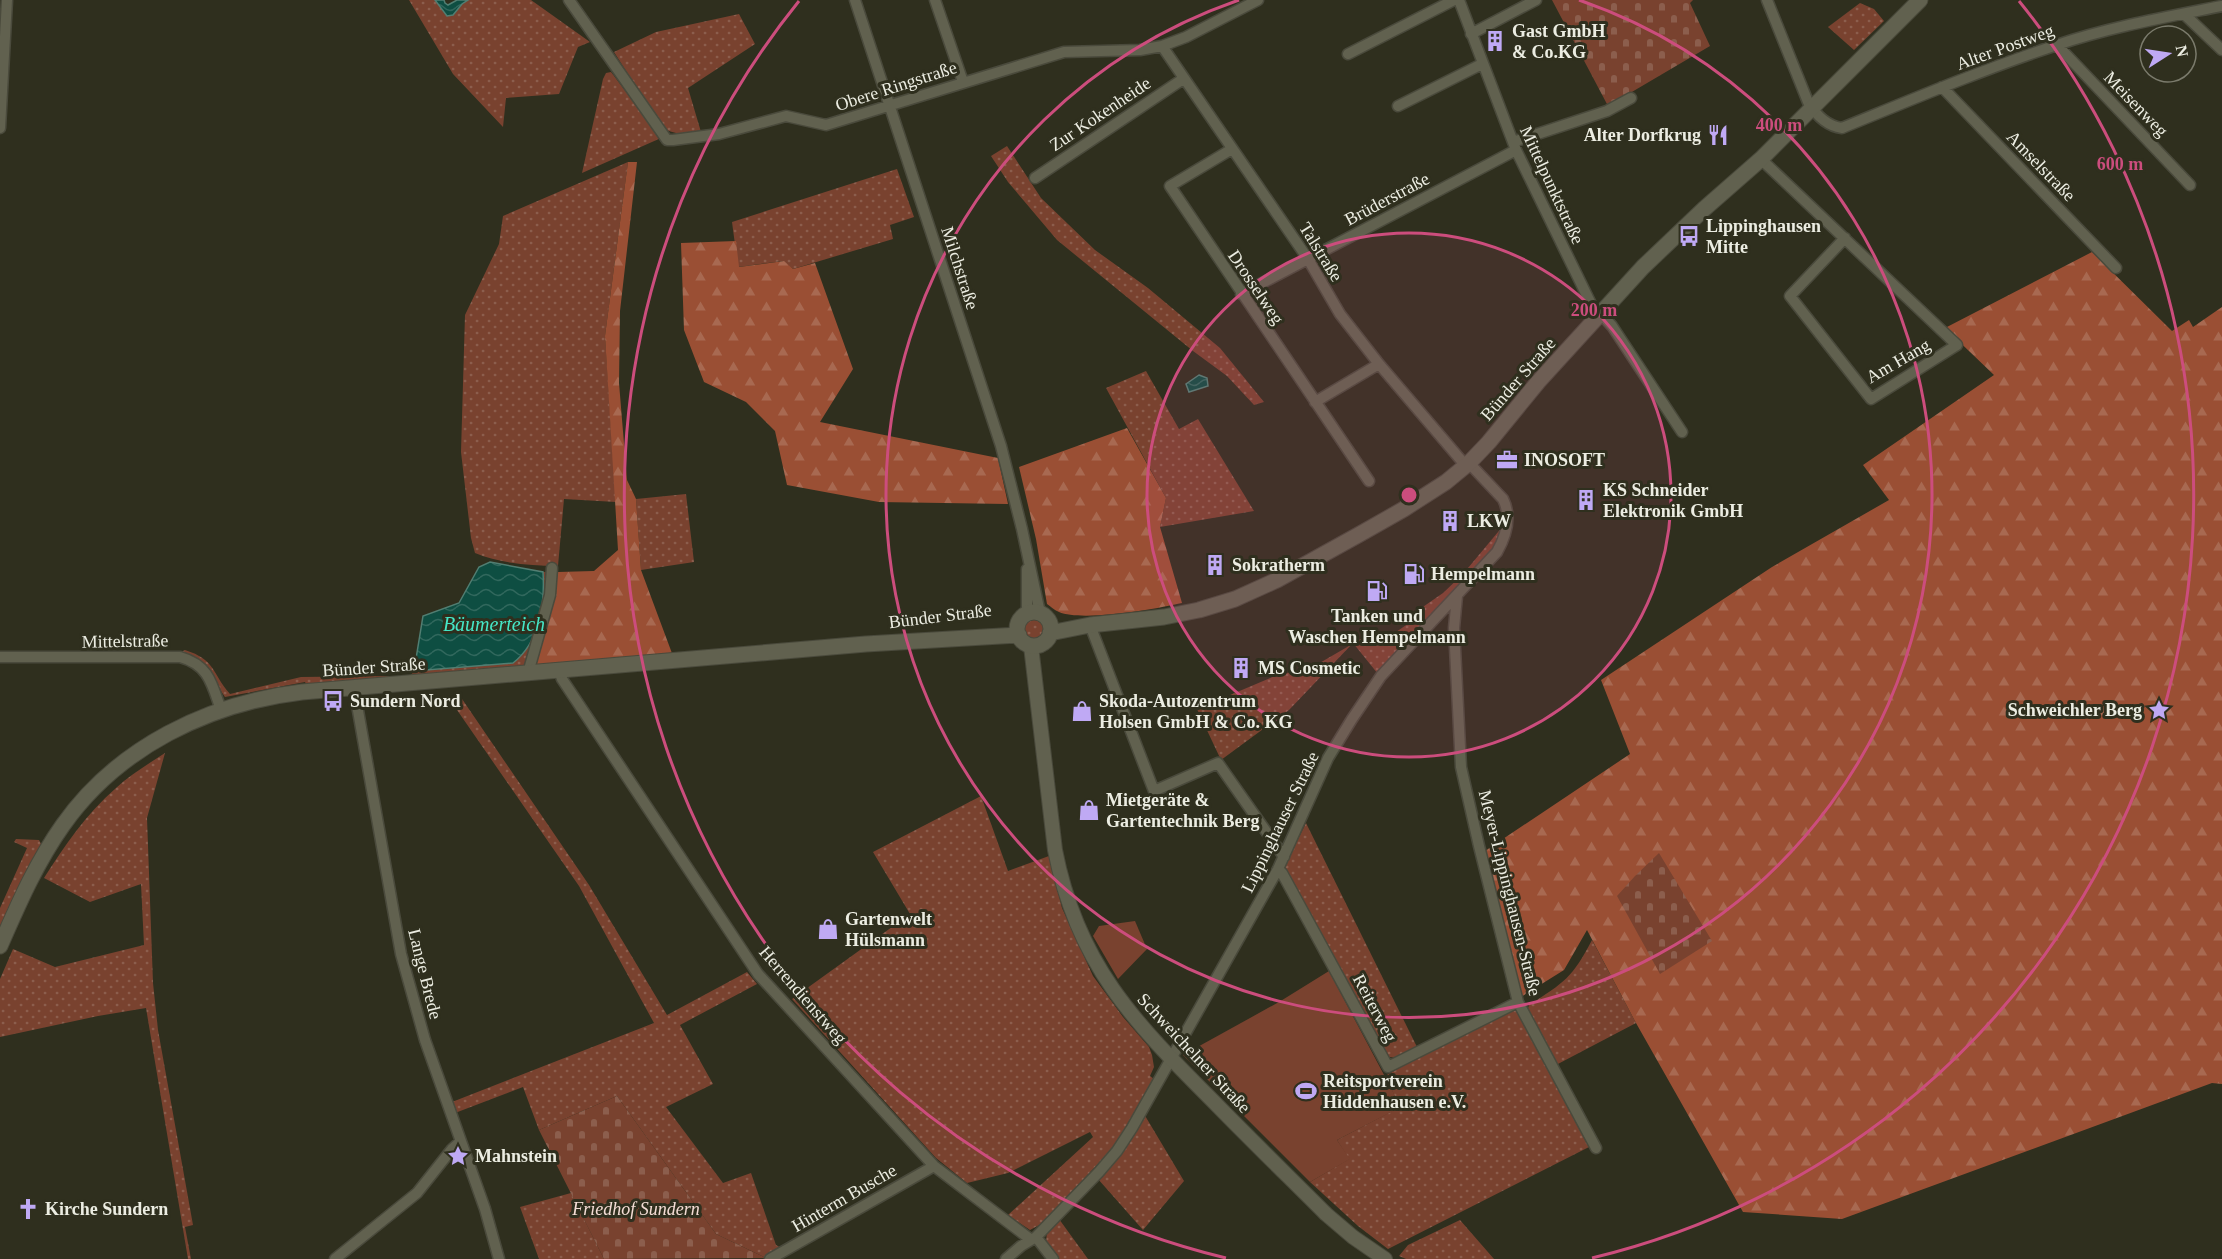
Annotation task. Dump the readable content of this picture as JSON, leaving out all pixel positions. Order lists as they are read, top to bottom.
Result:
{
  "streets": {
    "main road": ["Bünder Straße"],
    "street": [
      "Alter Postweg",
      "Obere Ringstraße",
      "Meisenweg",
      "Zur Kokenheide",
      "Amselstraße",
      "Mittelpunktstraße",
      "Brüderstraße",
      "Talstraße",
      "Milchstraße",
      "Drosselweg",
      "Am Hang",
      "Mittelstraße",
      "Lippinghauser Straße",
      "Meyer-Lippinghausen-Straße",
      "Lange Brede",
      "Herrendienstweg",
      "Reiterweg",
      "Schweichelner Straße",
      "Hinterm Busche"
    ]
  },
  "crossings": [
    ["Alter Postweg", "Meisenweg"],
    ["Alter Postweg", "Amselstraße"],
    ["Alter Postweg", "Bünder Straße"],
    ["Obere Ringstraße", "Talstraße"],
    ["Obere Ringstraße", "Milchstraße"],
    ["Zur Kokenheide", "Talstraße"],
    ["Mittelpunktstraße", "Brüderstraße"],
    ["Mittelpunktstraße", "Bünder Straße"],
    ["Brüderstraße", "Talstraße"],
    ["Brüderstraße", "Drosselweg"],
    ["Talstraße", "Drosselweg"],
    ["Talstraße", "Bünder Straße"],
    ["Talstraße", "Lippinghauser Straße"],
    ["Milchstraße", "Bünder Straße"],
    ["Milchstraße", "Schweichelner Straße"],
    ["Am Hang", "Bünder Straße"],
    ["Bünder Straße", "Mittelstraße"],
    ["Bünder Straße", "Lippinghauser Straße"],
    ["Bünder Straße", "Lange Brede"],
    ["Bünder Straße", "Herrendienstweg"],
    ["Bünder Straße", "Schweichelner Straße"],
    ["Lippinghauser Straße", "Meyer-Lippinghausen-Straße"],
    ["Lippinghauser Straße", "Herrendienstweg"],
    ["Lippinghauser Straße", "Reiterweg"],
    ["Lippinghauser Straße", "Schweichelner Straße"],
    ["Meyer-Lippinghausen-Straße", "Reiterweg"],
    ["Herrendienstweg", "Hinterm Busche"]
  ],
  "water": ["Bäumerteich"],
  "parks": ["Friedhof Sundern"],
  "places": {
    "building": [
      "Gast GmbH & Co.KG",
      "KS Schneider Elektronik GmbH",
      "LKW",
      "Sokratherm",
      "MS Cosmetic"
    ],
    "restaurant": ["Alter Dorfkrug"],
    "bus stop": ["Lippinghausen Mitte", "Sundern Nord"],
    "office": ["INOSOFT"],
    "fuel station": ["Hempelmann", "Tanken und Waschen Hempelmann"],
    "place": ["Schweichler Berg", "Mahnstein"],
    "shop": ["Skoda-Autozentrum Holsen GmbH & Co. KG", "Mietgeräte & Gartentechnik Berg", "Gartenwelt Hülsmann"],
    "sports": ["Reitsportverein Hiddenhausen e.V."],
    "church": ["Kirche Sundern"]
  },
  "north": "right",
  "rings": ["400 m", "600 m", "200 m"]
}
